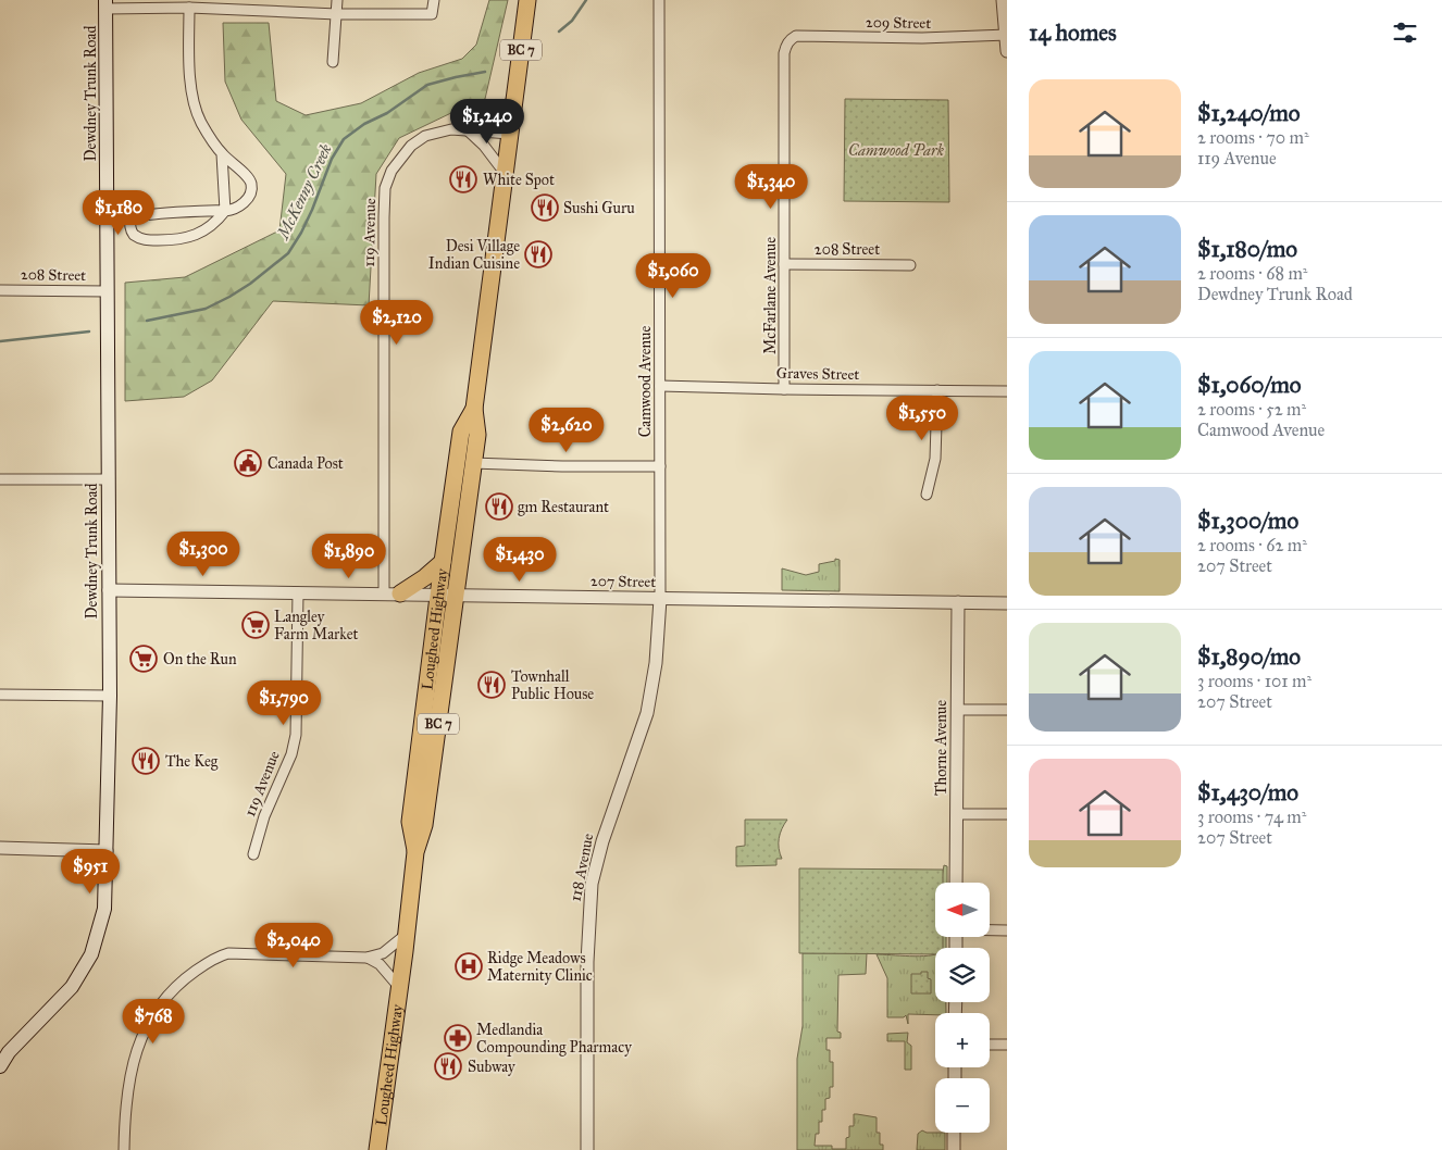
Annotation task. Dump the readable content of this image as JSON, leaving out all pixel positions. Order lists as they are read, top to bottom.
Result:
{
  "streets": {
    "highway": ["BC 7", "Lougheed Highway"],
    "main road": ["Dewdney Trunk Road"],
    "street": [
      "209 Street",
      "119 Avenue",
      "208 Street",
      "McFarlane Avenue",
      "Graves Street",
      "Camwood Avenue",
      "207 Street",
      "Thorne Avenue",
      "118 Avenue"
    ]
  },
  "crossings": [
    ["209 Street", "McFarlane Avenue"],
    ["Dewdney Trunk Road", "208 Street"],
    ["Dewdney Trunk Road", "207 Street"],
    ["119 Avenue", "207 Street"],
    ["119 Avenue", "Lougheed Highway"],
    ["208 Street", "McFarlane Avenue"],
    ["McFarlane Avenue", "Graves Street"],
    ["Graves Street", "Camwood Avenue"],
    ["Camwood Avenue", "207 Street"],
    ["Camwood Avenue", "118 Avenue"],
    ["207 Street", "Lougheed Highway"],
    ["207 Street", "Thorne Avenue"],
    ["207 Street", "118 Avenue"]
  ],
  "water": ["McKenny Creek"],
  "parks": ["Camwood Park"],
  "places": {
    "restaurant": [
      "White Spot",
      "Sushi Guru",
      "Desi Village Indian Cuisine",
      "gm Restaurant",
      "Townhall Public House",
      "The Keg",
      "Subway"
    ],
    "public building": ["Canada Post"],
    "supermarket": ["Langley Farm Market", "On the Run"],
    "hospital": ["Ridge Meadows Maternity Clinic"],
    "pharmacy": ["Medlandia Compounding Pharmacy"]
  },
  "north": "left",
  "page": {
    "heading": "14 homes",
    "list": [
      {
        "name": "$1,240/mo",
        "note": "2 rooms · 70 m² · 119 Avenue"
      },
      {
        "name": "$1,180/mo",
        "note": "2 rooms · 68 m² · Dewdney Trunk Road"
      },
      {
        "name": "$1,060/mo",
        "note": "2 rooms · 52 m² · Camwood Avenue"
      },
      {
        "name": "$1,300/mo",
        "note": "2 rooms · 62 m² · 207 Street"
      },
      {
        "name": "$1,890/mo",
        "note": "3 rooms · 101 m² · 207 Street"
      },
      {
        "name": "$1,430/mo",
        "note": "3 rooms · 74 m² · 207 Street"
      }
    ],
    "price": [
      "$1,240",
      "$1,340",
      "$1,180",
      "$1,060",
      "$2,120",
      "$1,550",
      "$2,620",
      "$1,300",
      "$1,890",
      "$1,430",
      "$1,790",
      "$951",
      "$2,040",
      "$768"
    ],
    "map_buttons": ["+", "−"]
  }
}
